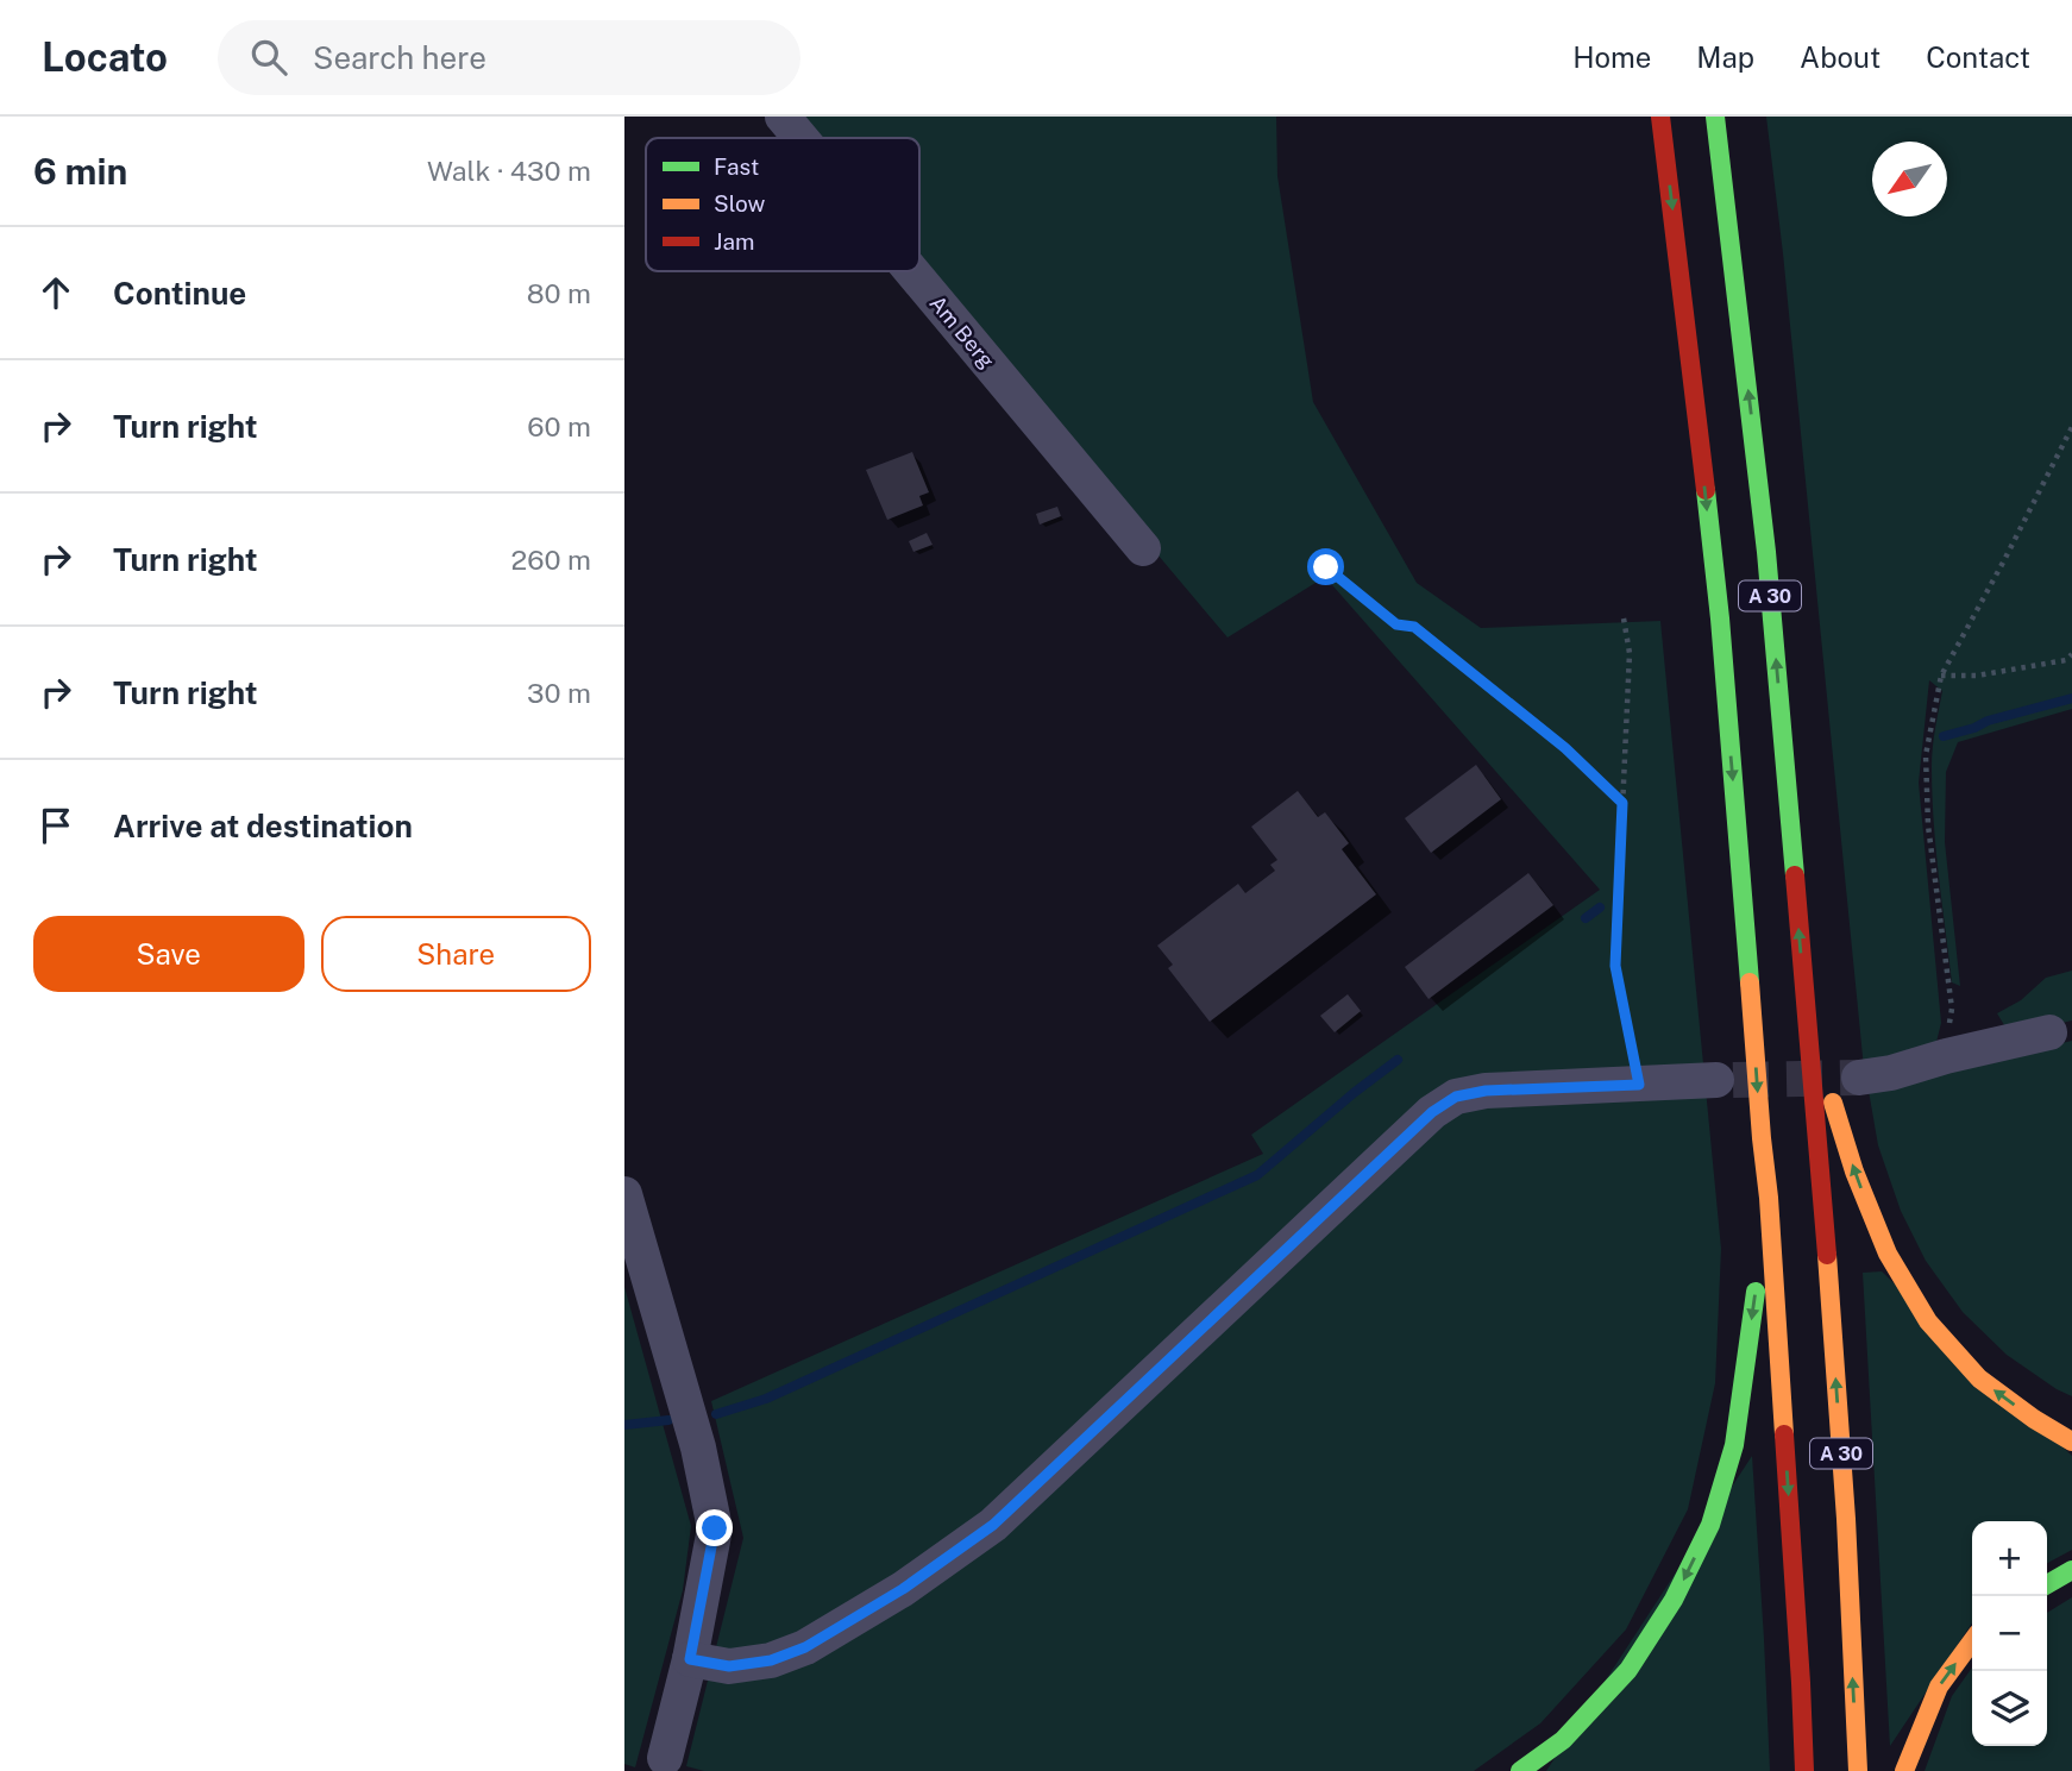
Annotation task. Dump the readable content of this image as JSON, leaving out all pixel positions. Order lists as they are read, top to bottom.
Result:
{
  "streets": {
    "highway": ["A 30"],
    "street": ["Am Berg"]
  },
  "legend": ["Fast", "Slow", "Jam"],
  "north": "bottom left",
  "page": {
    "header": "Locato",
    "search": "Search here",
    "nav": [
      "Home",
      "Map",
      "About",
      "Contact"
    ],
    "heading": ["6 min", "Walk · 430 m"],
    "list": [
      ["Continue", "80 m"],
      ["Turn right", "60 m"],
      ["Turn right", "260 m"],
      ["Turn right", "30 m"],
      "Arrive at destination"
    ],
    "buttons": ["Save", "Share"],
    "map_buttons": ["+", "−"]
  }
}
